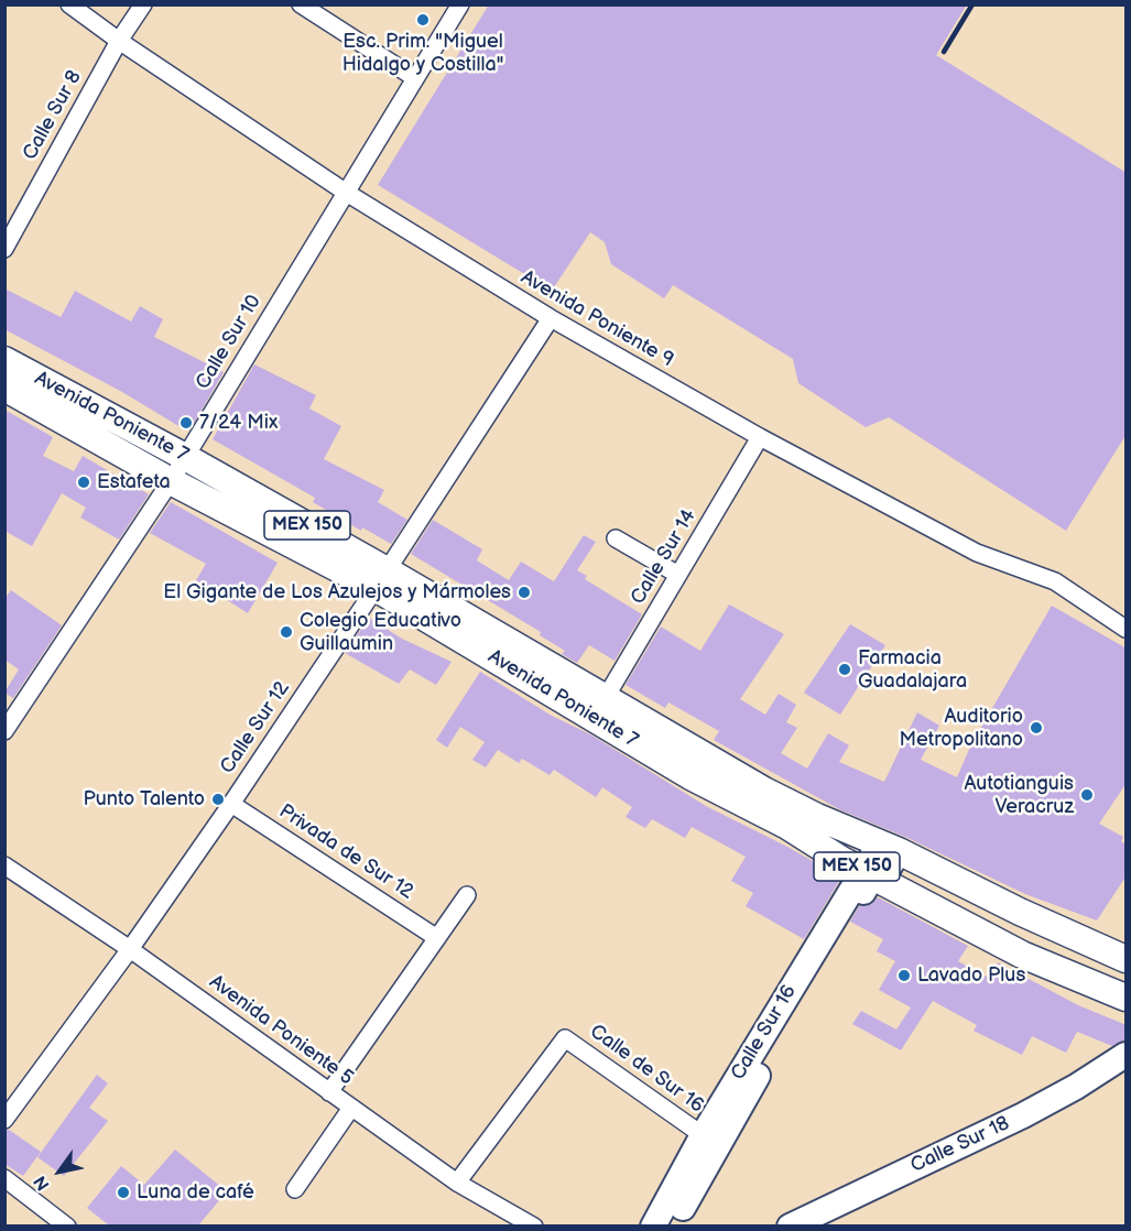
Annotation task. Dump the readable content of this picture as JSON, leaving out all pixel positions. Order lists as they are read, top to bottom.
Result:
{
  "streets": {
    "main road": [
      "Avenida Poniente 7",
      "MEX 150",
      "Calle Sur 16",
      "Calle Sur 18"
    ],
    "street": [
      "Calle Sur 8",
      "Avenida Poniente 9",
      "Calle Sur 10",
      "Calle Sur 14",
      "Calle Sur 12",
      "Privada de Sur 12",
      "Avenida Poniente 5",
      "Calle de Sur 16"
    ]
  },
  "crossings": [
    ["Calle Sur 8", "Avenida Poniente 9"],
    ["Avenida Poniente 9", "Calle Sur 10"],
    ["Avenida Poniente 9", "Calle Sur 14"],
    ["Avenida Poniente 9", "Calle Sur 12"],
    ["Calle Sur 10", "Avenida Poniente 7"],
    ["Avenida Poniente 7", "Calle Sur 14"],
    ["Avenida Poniente 7", "Calle Sur 12"],
    ["Avenida Poniente 7", "Calle Sur 16"],
    ["Calle Sur 12", "Privada de Sur 12"],
    ["Calle Sur 12", "Avenida Poniente 5"],
    ["Avenida Poniente 5", "Calle de Sur 16"],
    ["Calle Sur 16", "Calle de Sur 16"]
  ],
  "places": [
    "Esc. Prim. \"Miguel Hidalgo y Costilla\"",
    "7/24 Mix",
    "Estafeta",
    "El Gigante de Los Azulejos y Mármoles",
    "Colegio Educativo Guillaumin",
    "Farmacia Guadalajara",
    "Auditorio Metropolitano",
    "Autotianguis Veracruz",
    "Punto Talento",
    "Lavado Plus",
    "Luna de café"
  ],
  "north": "bottom left"
}
